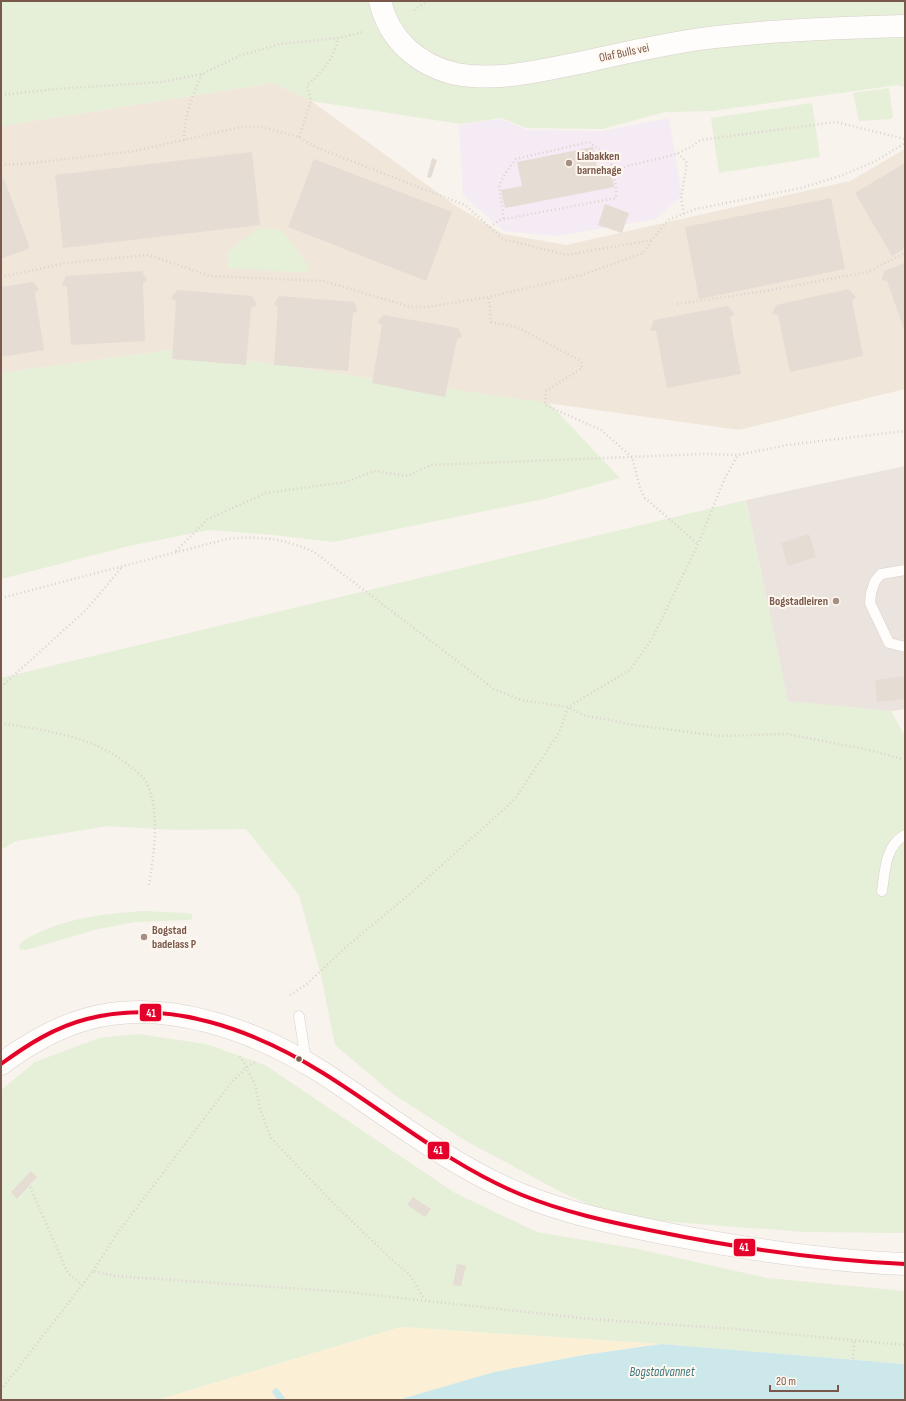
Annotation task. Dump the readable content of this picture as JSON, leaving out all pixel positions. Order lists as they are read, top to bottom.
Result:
{
  "streets": {
    "street": ["Olaf Bulls vei"]
  },
  "water": ["Bogstadvannet"],
  "places": ["Liabakken barnehage", "Bogstadleiren", "Bogstad badelass P"],
  "lines": ["transit line 41"],
  "scale_bar": "20 m"
}
